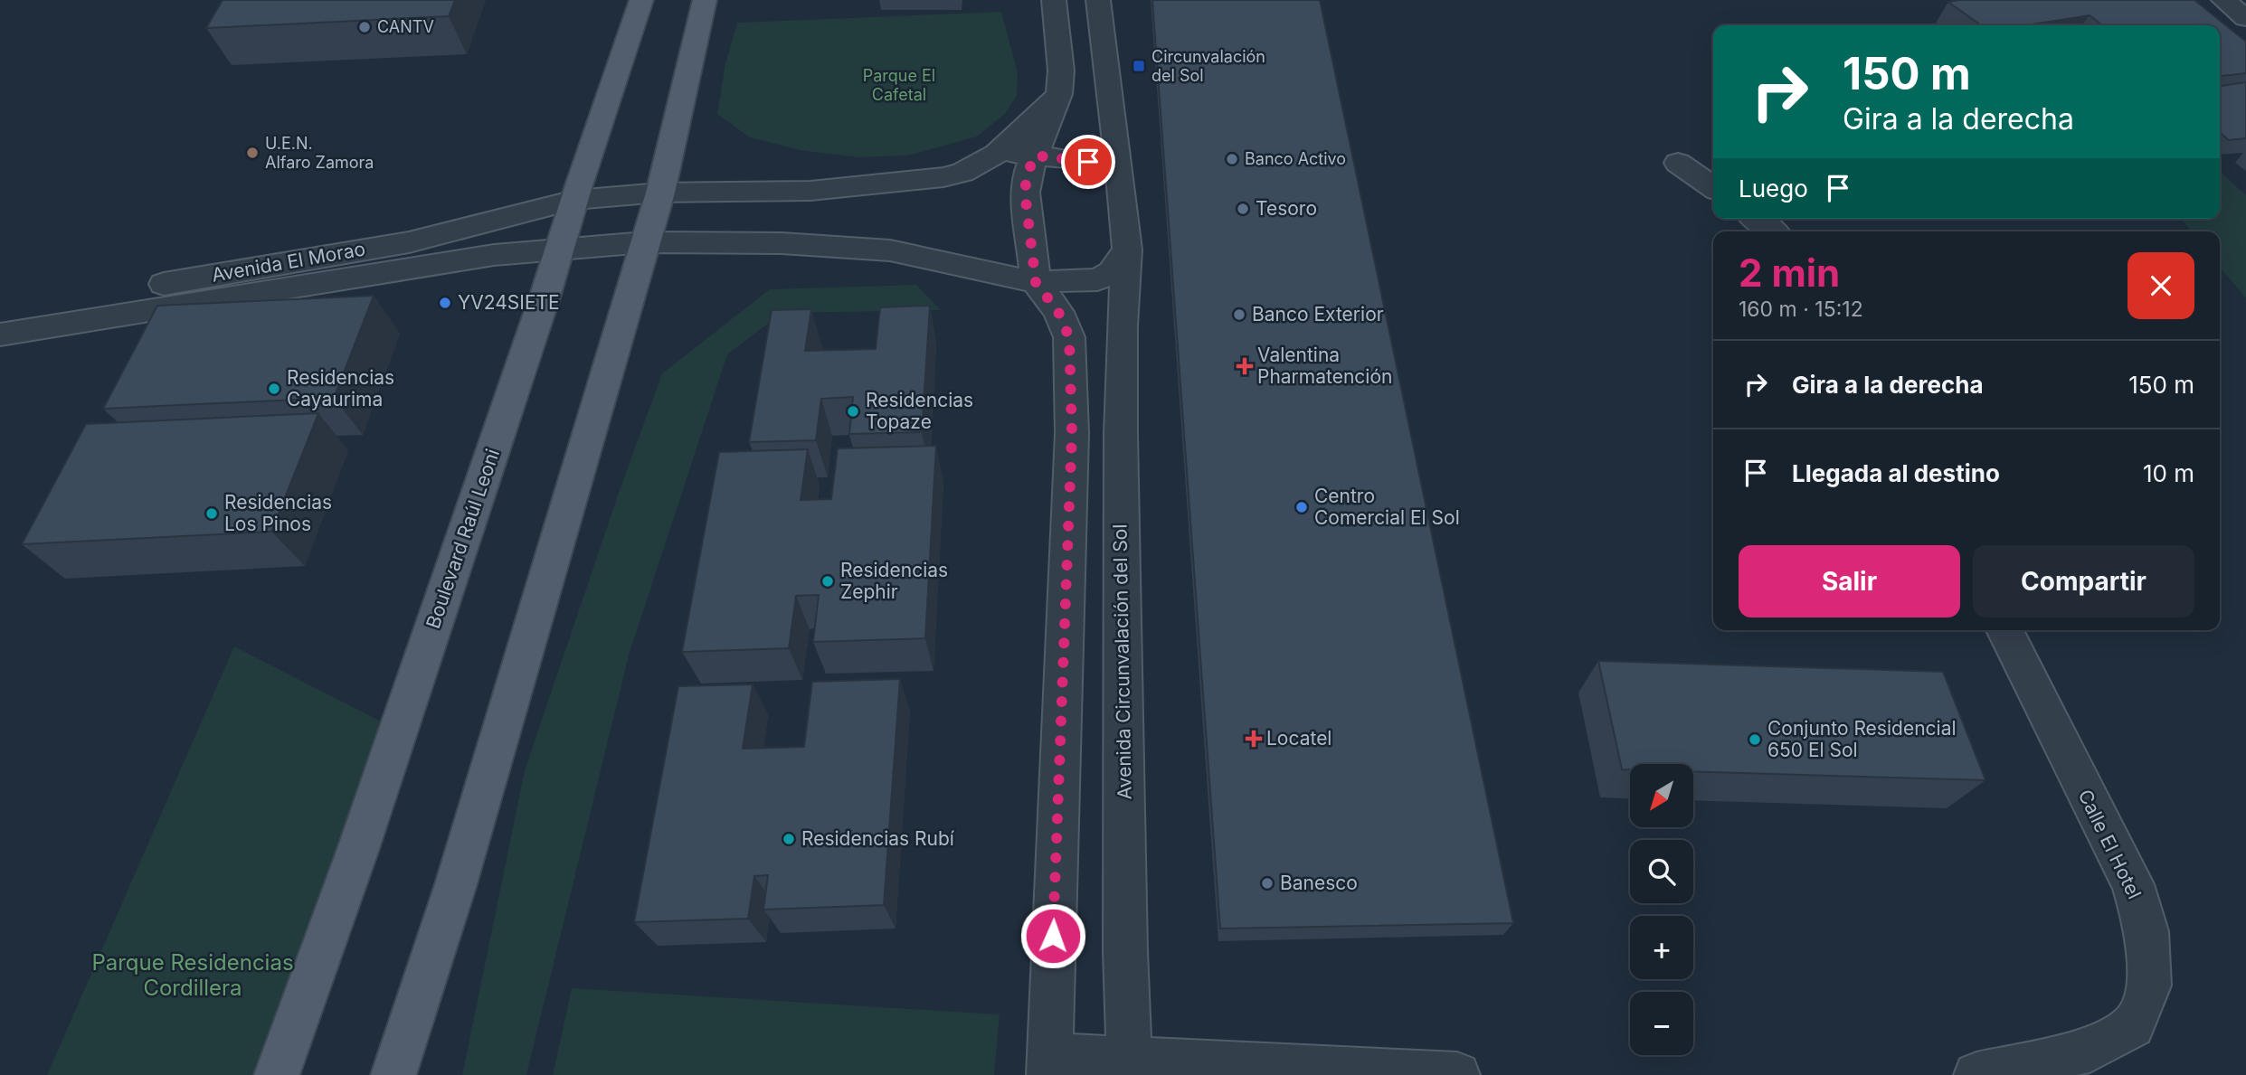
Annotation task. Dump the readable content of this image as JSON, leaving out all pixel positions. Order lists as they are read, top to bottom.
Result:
{
  "streets": {
    "main road": ["Boulevard Raúl Leoni"],
    "street": ["Avenida El Morao", "Avenida Circunvalación del Sol", "Calle El Hotel"]
  },
  "crossings": [
    ["Avenida El Morao", "Boulevard Raúl Leoni"]
  ],
  "parks": ["Parque El Cafetal", "Parque Residencias Cordillera"],
  "places": {
    "other": [
      "CANTV",
      "U.E.N. Alfaro Zamora",
      "Banco Activo",
      "Tesoro",
      "YV24SIETE",
      "Banco Exterior",
      "Residencias Cayaurima",
      "Residencias Topaze",
      "Centro Comercial El Sol",
      "Residencias Los Pinos",
      "Residencias Zephir",
      "Conjunto Residencial 650 El Sol",
      "Residencias Rubí",
      "Banesco"
    ],
    "transit": ["Circunvalación del Sol"],
    "health": ["Valentina Pharmatención", "Locatel"]
  },
  "north": "bottom left",
  "page": {
    "turn": ["150 m", "Gira a la derecha"],
    "then": "Luego",
    "heading": ["2 min", "160 m · 15:12"],
    "list": [
      {
        "name": "Gira a la derecha",
        "value": "150 m"
      },
      {
        "name": "Llegada al destino",
        "value": "10 m"
      }
    ],
    "buttons": ["Salir", "Compartir"],
    "map_buttons": ["+", "−"]
  }
}
